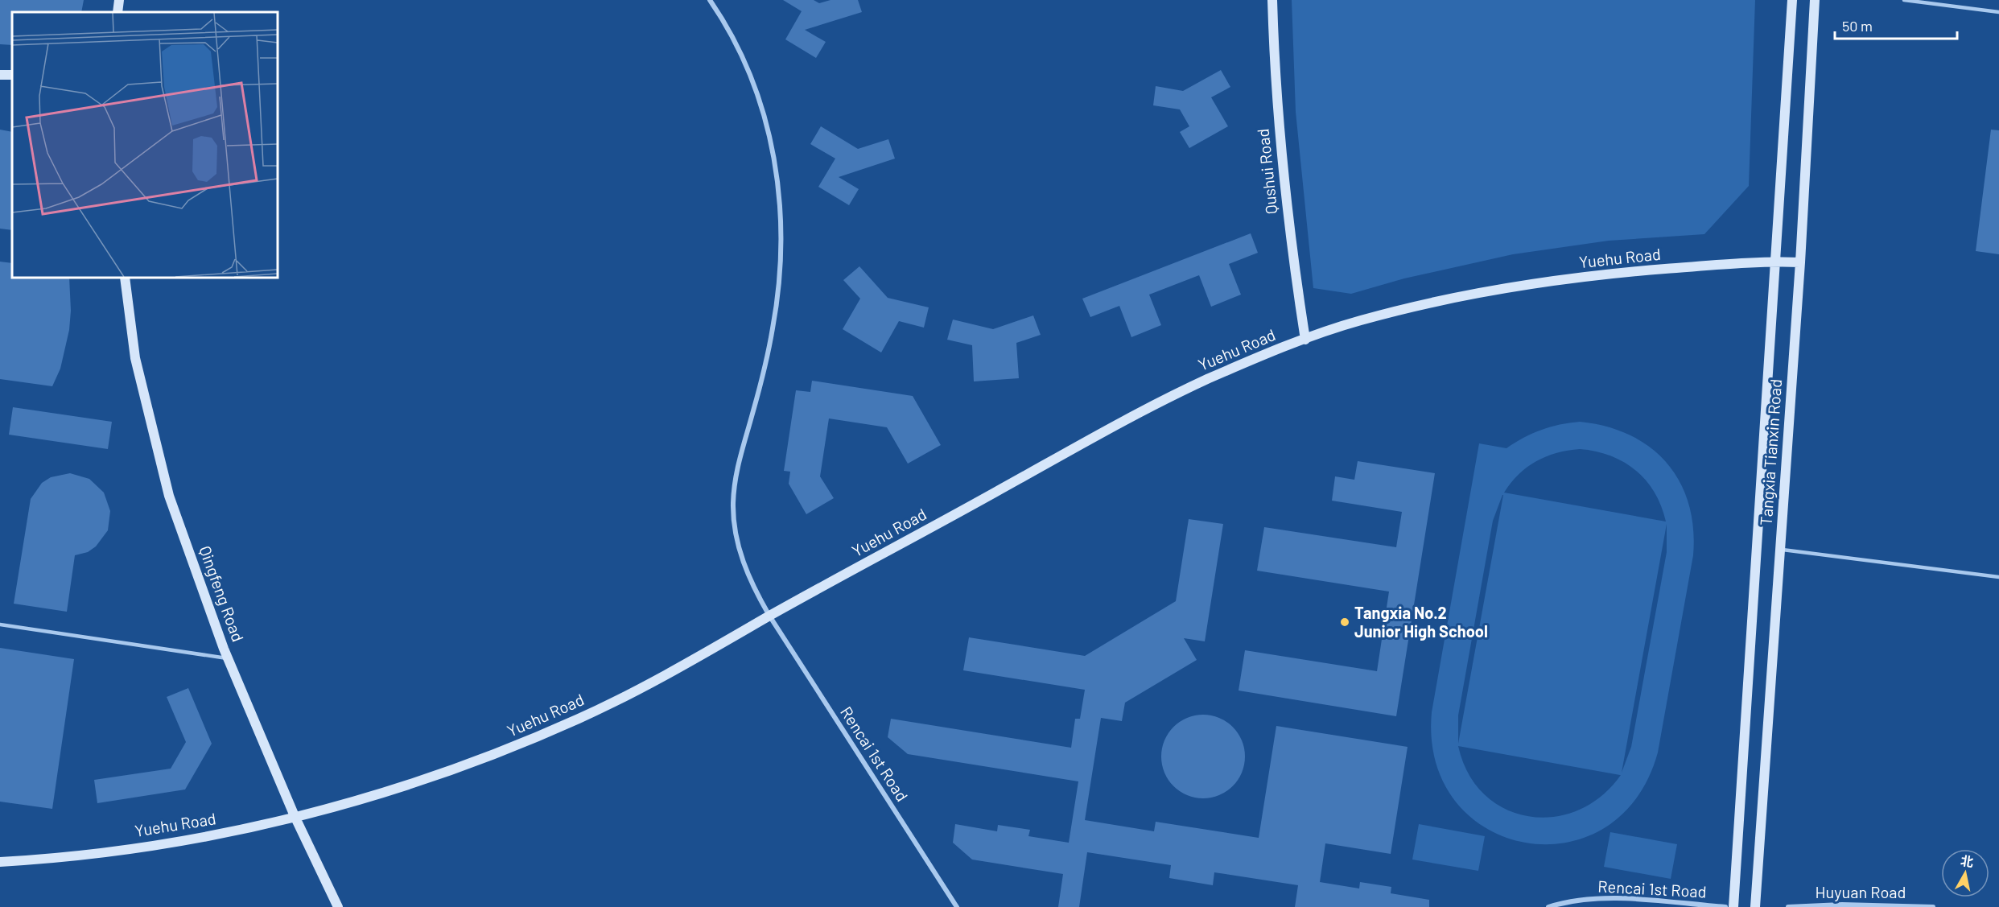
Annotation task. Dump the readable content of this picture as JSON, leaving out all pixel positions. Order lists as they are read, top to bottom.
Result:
{
  "streets": {
    "street": [
      "Qushui Road",
      "Yuehu Road",
      "Tangxia Tianxin Road",
      "Qingfeng Road",
      "Rencai 1st Road",
      "Huyuan Road"
    ]
  },
  "crossings": [
    ["Qushui Road", "Yuehu Road"],
    ["Yuehu Road", "Tangxia Tianxin Road"],
    ["Yuehu Road", "Qingfeng Road"],
    ["Yuehu Road", "Rencai 1st Road"]
  ],
  "places": ["Tangxia No.2 Junior High School"],
  "scale_bar": "50 m",
  "north": "top"
}
